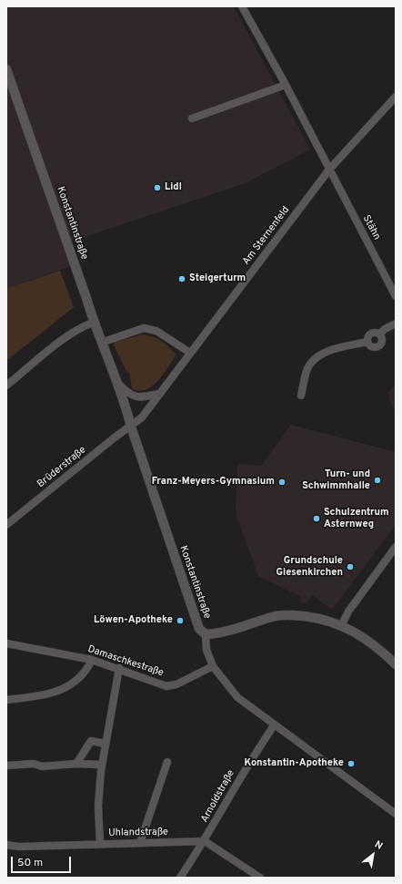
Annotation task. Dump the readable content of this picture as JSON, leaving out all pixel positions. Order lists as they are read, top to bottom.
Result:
{
  "streets": {
    "street": [
      "Konstantinstraße",
      "Stähn",
      "Am Sternenfeld",
      "Brüderstraße",
      "Damaschkestraße",
      "Arnoldstraße",
      "Uhlandstraße"
    ]
  },
  "crossings": [
    ["Konstantinstraße", "Am Sternenfeld"],
    ["Konstantinstraße", "Brüderstraße"],
    ["Konstantinstraße", "Damaschkestraße"],
    ["Konstantinstraße", "Arnoldstraße"],
    ["Stähn", "Am Sternenfeld"],
    ["Am Sternenfeld", "Brüderstraße"],
    ["Arnoldstraße", "Uhlandstraße"]
  ],
  "places": [
    "Lidl",
    "Steigerturm",
    "Turn- und Schwimmhalle",
    "Franz-Meyers-Gymnasium",
    "Schulzentrum Asternweg",
    "Grundschule Giesenkirchen",
    "Löwen-Apotheke",
    "Konstantin-Apotheke"
  ],
  "scale_bar": "50 m",
  "north": "top right"
}
